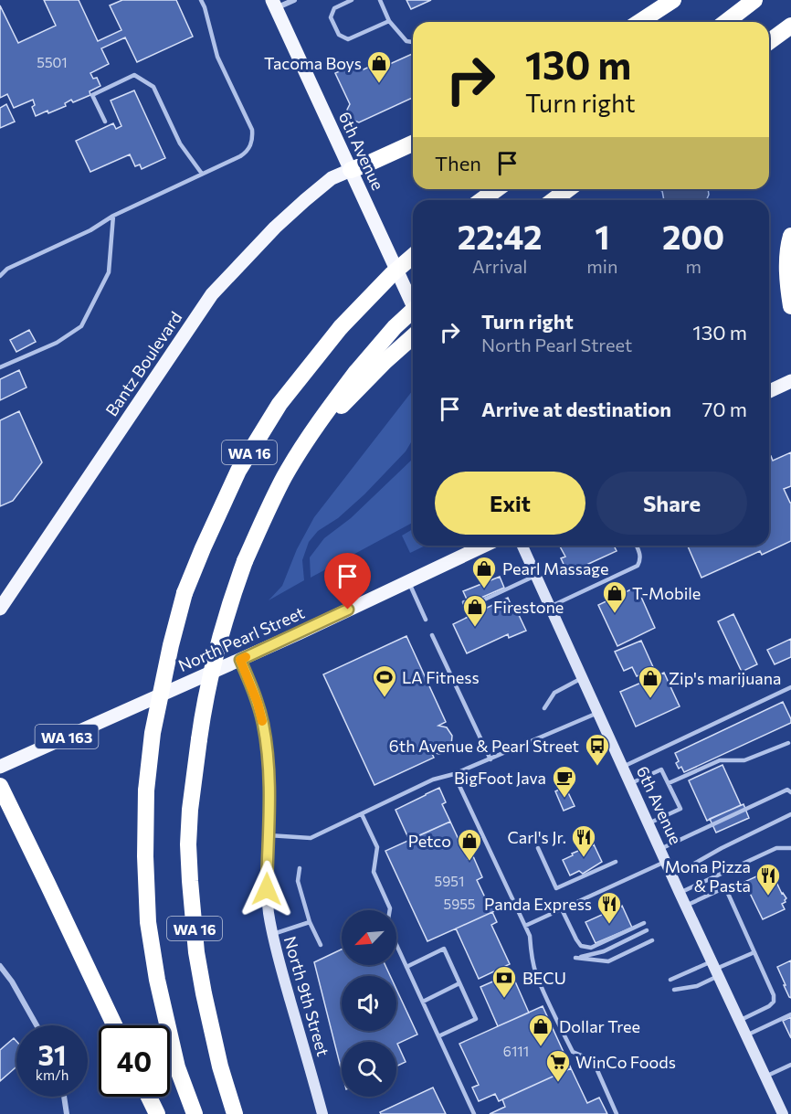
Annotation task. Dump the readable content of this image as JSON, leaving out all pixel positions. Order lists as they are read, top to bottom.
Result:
{
  "streets": {
    "highway": ["WA 16"],
    "main road": [
      "6th Avenue",
      "Bantz Boulevard",
      "North Pearl Street",
      "WA 163",
      "North 9th Street"
    ]
  },
  "crossings": [
    ["6th Avenue", "Bantz Boulevard"],
    ["North Pearl Street", "North 9th Street"]
  ],
  "places": {
    "shop": [
      "Tacoma Boys",
      "Pearl Massage",
      "T-Mobile",
      "Firestone",
      "Zip's marijuana",
      "Petco",
      "Dollar Tree"
    ],
    "sports": ["LA Fitness"],
    "bus stop": ["6th Avenue & Pearl Street"],
    "cafe": ["BigFoot Java"],
    "restaurant": ["Carl's Jr.", "Mona Pizza & Pasta", "Panda Express"],
    "bank": ["BECU"],
    "supermarket": ["WinCo Foods"]
  },
  "house_numbers": [
    "5501",
    "5951",
    "5955",
    "6111"
  ],
  "north": "bottom left",
  "page": {
    "turn": ["130 m", "Turn right"],
    "then": "Then",
    "eta": [
      "22:42",
      "Arrival",
      "1",
      "min",
      "200",
      "m"
    ],
    "list": [
      {
        "name": "Turn right",
        "note": "North Pearl Street",
        "value": "130 m"
      },
      {
        "name": "Arrive at destination",
        "value": "70 m"
      }
    ],
    "buttons": ["Exit", "Share"],
    "speed": "31 km/h",
    "limit": "40"
  }
}
